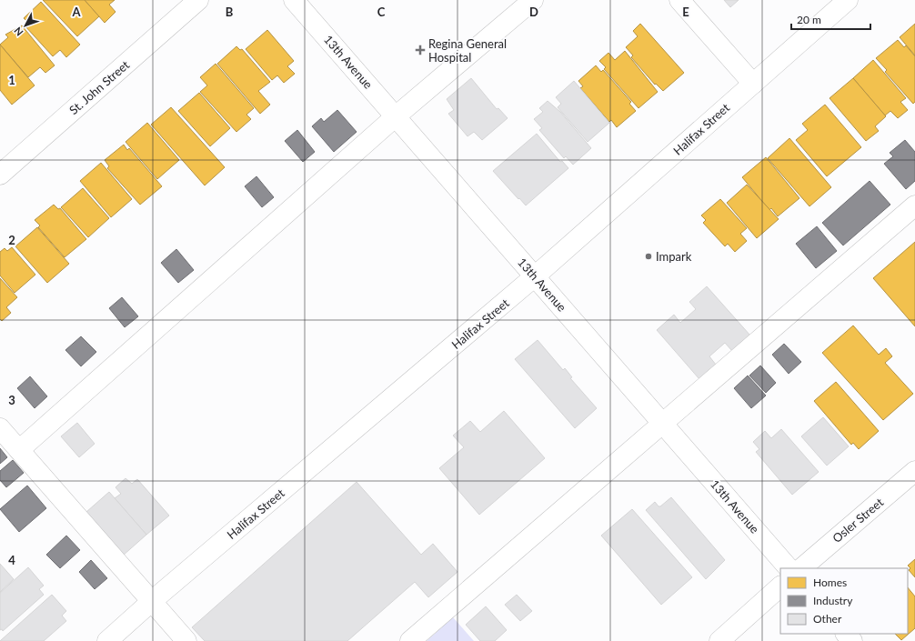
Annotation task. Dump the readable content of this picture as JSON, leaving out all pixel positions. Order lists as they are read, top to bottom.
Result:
{
  "streets": {
    "street": [
      "13th Avenue",
      "St. John Street",
      "Halifax Street",
      "Osler Street"
    ]
  },
  "crossings": [
    ["13th Avenue", "Halifax Street"]
  ],
  "places": {
    "health": ["Regina General Hospital"],
    "other": ["Impark"]
  },
  "legend": ["Homes", "Industry", "Other"],
  "scale_bar": "20 m",
  "north": "bottom left",
  "grid": {
    "columns": [
      "A",
      "B",
      "C",
      "D",
      "E"
    ],
    "rows": [
      "1",
      "2",
      "3",
      "4"
    ]
  }
}
